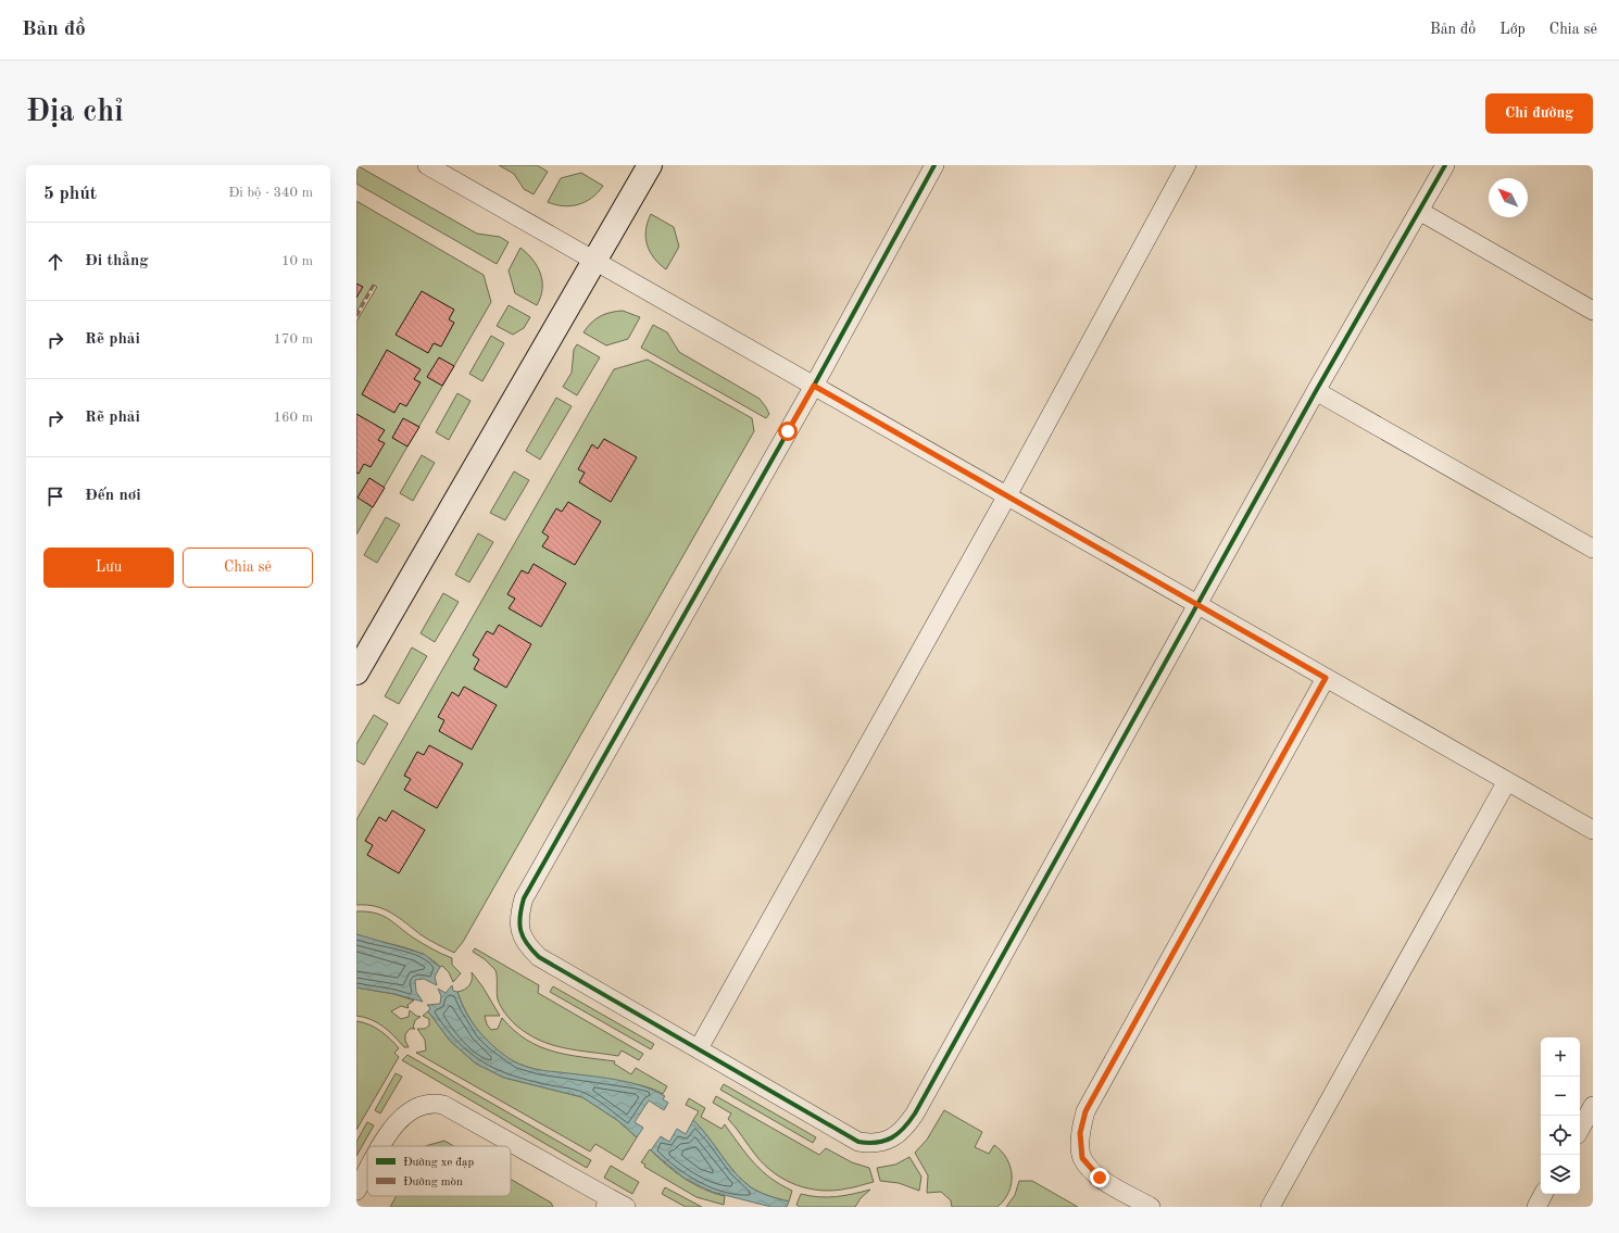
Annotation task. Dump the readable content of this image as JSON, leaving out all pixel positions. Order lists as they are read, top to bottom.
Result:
{
  "legend": ["Đường xe đạp", "Đường mòn"],
  "north": "top left",
  "page": {
    "header": "Bản đồ",
    "nav": ["Bản đồ", "Lớp", "Chia sẻ"],
    "buttons": [
      "Chỉ đường",
      ["Lưu", "Chia sẻ"]
    ],
    "title": "Địa chỉ",
    "heading": ["5 phút", "Đi bộ · 340 m"],
    "list": [
      ["Đi thẳng", "10 m"],
      ["Rẽ phải", "170 m"],
      ["Rẽ phải", "160 m"],
      "Đến nơi"
    ],
    "map_buttons": ["+", "−"]
  }
}
